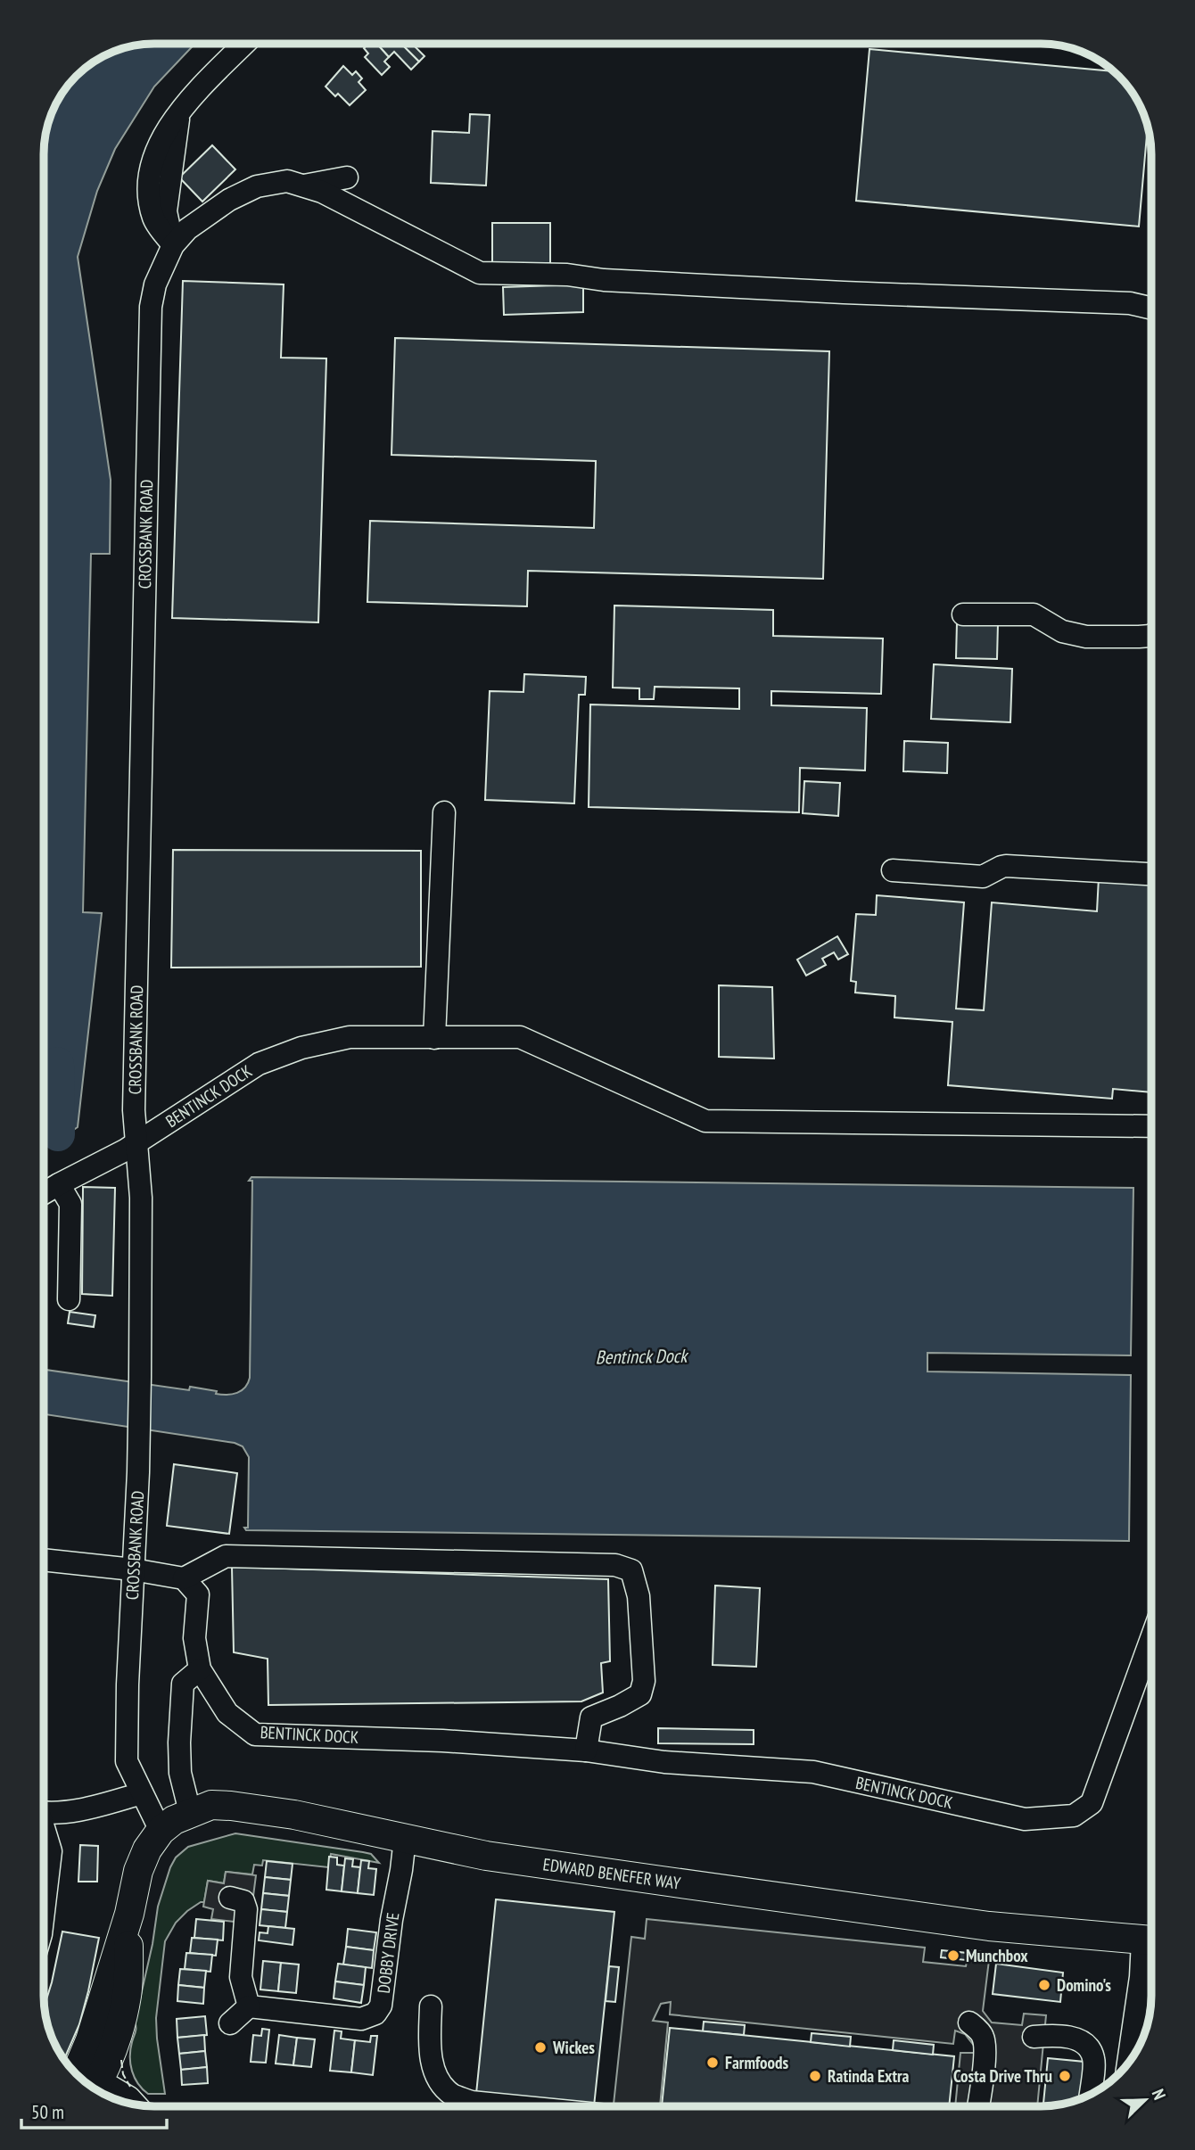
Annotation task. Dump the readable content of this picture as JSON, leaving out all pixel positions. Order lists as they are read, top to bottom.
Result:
{
  "streets": {
    "main road": ["EDWARD BENEFER WAY"],
    "street": ["CROSSBANK ROAD", "BENTINCK DOCK", "DOBBY DRIVE"]
  },
  "crossings": [
    ["CROSSBANK ROAD", "BENTINCK DOCK"],
    ["CROSSBANK ROAD", "EDWARD BENEFER WAY"],
    ["EDWARD BENEFER WAY", "DOBBY DRIVE"]
  ],
  "water": ["Bentinck Dock"],
  "places": [
    "Munchbox",
    "Domino's",
    "Wickes",
    "Farmfoods",
    "Ratinda Extra",
    "Costa Drive Thru"
  ],
  "scale_bar": "50 m",
  "north": "top right"
}
